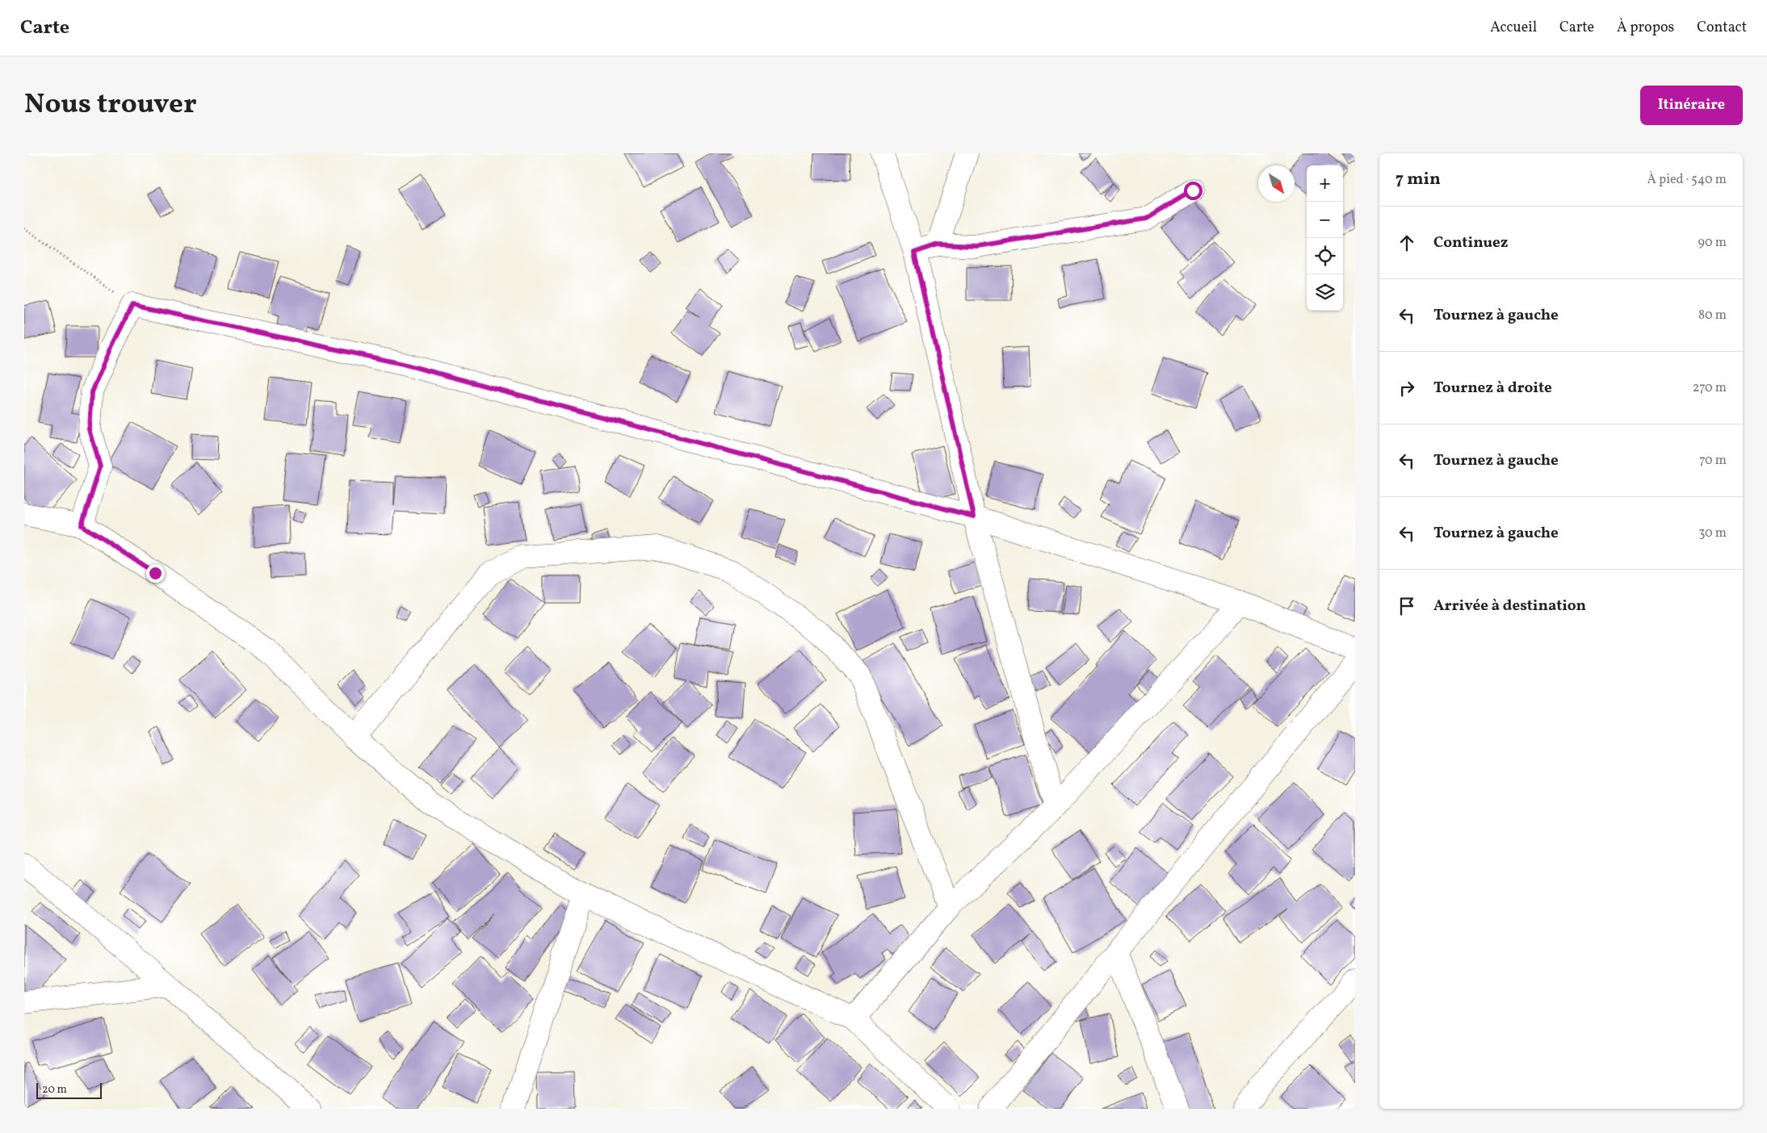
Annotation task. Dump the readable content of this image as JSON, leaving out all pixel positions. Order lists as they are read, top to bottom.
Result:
{
  "scale_bar": "20 m",
  "north": "bottom right",
  "page": {
    "header": "Carte",
    "nav": [
      "Accueil",
      "Carte",
      "À propos",
      "Contact"
    ],
    "title": "Nous trouver",
    "buttons": "Itinéraire",
    "heading": ["7 min", "À pied · 540 m"],
    "map_buttons": ["+", "−"],
    "list": [
      ["Continuez", "90 m"],
      ["Tournez à gauche", "80 m"],
      ["Tournez à droite", "270 m"],
      ["Tournez à gauche", "70 m"],
      ["Tournez à gauche", "30 m"],
      "Arrivée à destination"
    ],
    "scale": "20 m"
  }
}
